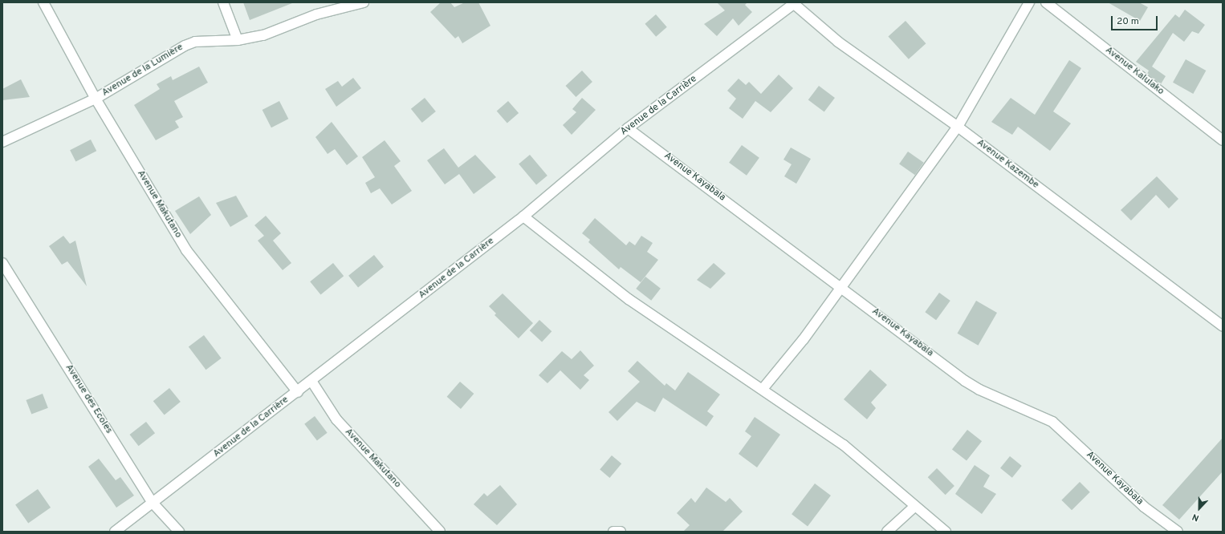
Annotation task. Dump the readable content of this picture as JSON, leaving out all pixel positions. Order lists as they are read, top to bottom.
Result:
{
  "streets": {
    "street": [
      "Avenue de la Lumière",
      "Avenue Kalulako",
      "Avenue de la Carrière",
      "Avenue Kazembe",
      "Avenue Kayabala",
      "Avenue Makutano",
      "Avenue des Ecoles"
    ]
  },
  "crossings": [
    ["Avenue de la Lumière", "Avenue Makutano"],
    ["Avenue de la Carrière", "Avenue Kazembe"],
    ["Avenue de la Carrière", "Avenue Kayabala"],
    ["Avenue de la Carrière", "Avenue Makutano"],
    ["Avenue de la Carrière", "Avenue des Ecoles"]
  ],
  "scale_bar": "20 m",
  "north": "bottom"
}
